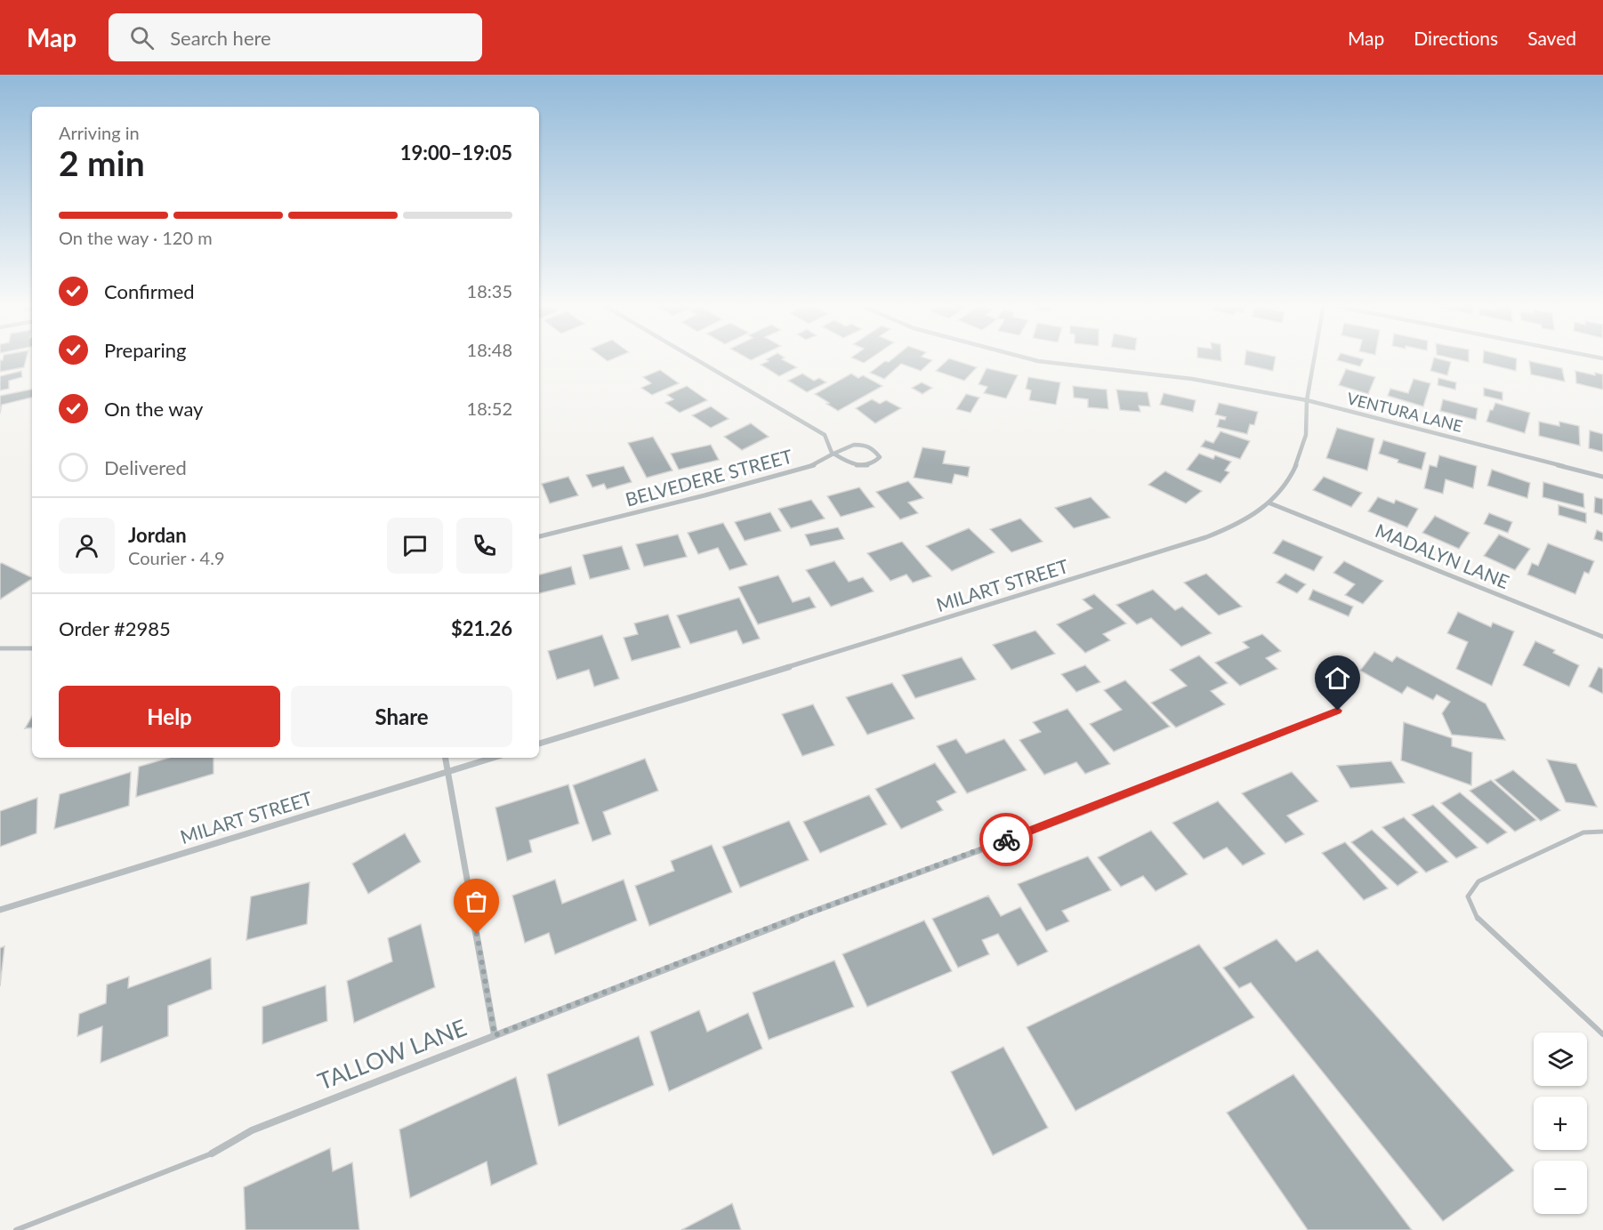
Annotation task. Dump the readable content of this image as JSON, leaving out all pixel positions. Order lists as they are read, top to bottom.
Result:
{
  "streets": {
    "street": [
      "VENTURA LANE",
      "BELVEDERE STREET",
      "MADALYN LANE",
      "MILART STREET",
      "TALLOW LANE"
    ]
  },
  "crossings": [
    ["VENTURA LANE", "MILART STREET"],
    ["MADALYN LANE", "MILART STREET"]
  ],
  "page": {
    "header": "Map",
    "search": "Search here",
    "nav": ["Map", "Directions", "Saved"],
    "heading": ["2 min", "Arriving in", "19:00–19:05"],
    "panel": [
      "Jordan",
      "Courier · 4.9",
      "Order #2985",
      "$21.26"
    ],
    "bar": "On the way · 120 m",
    "list": [
      ["Confirmed", "18:35"],
      ["Preparing", "18:48"],
      ["On the way", "18:52"],
      "Delivered"
    ],
    "buttons": ["Help", "Share"],
    "map_buttons": ["+", "−"]
  }
}
